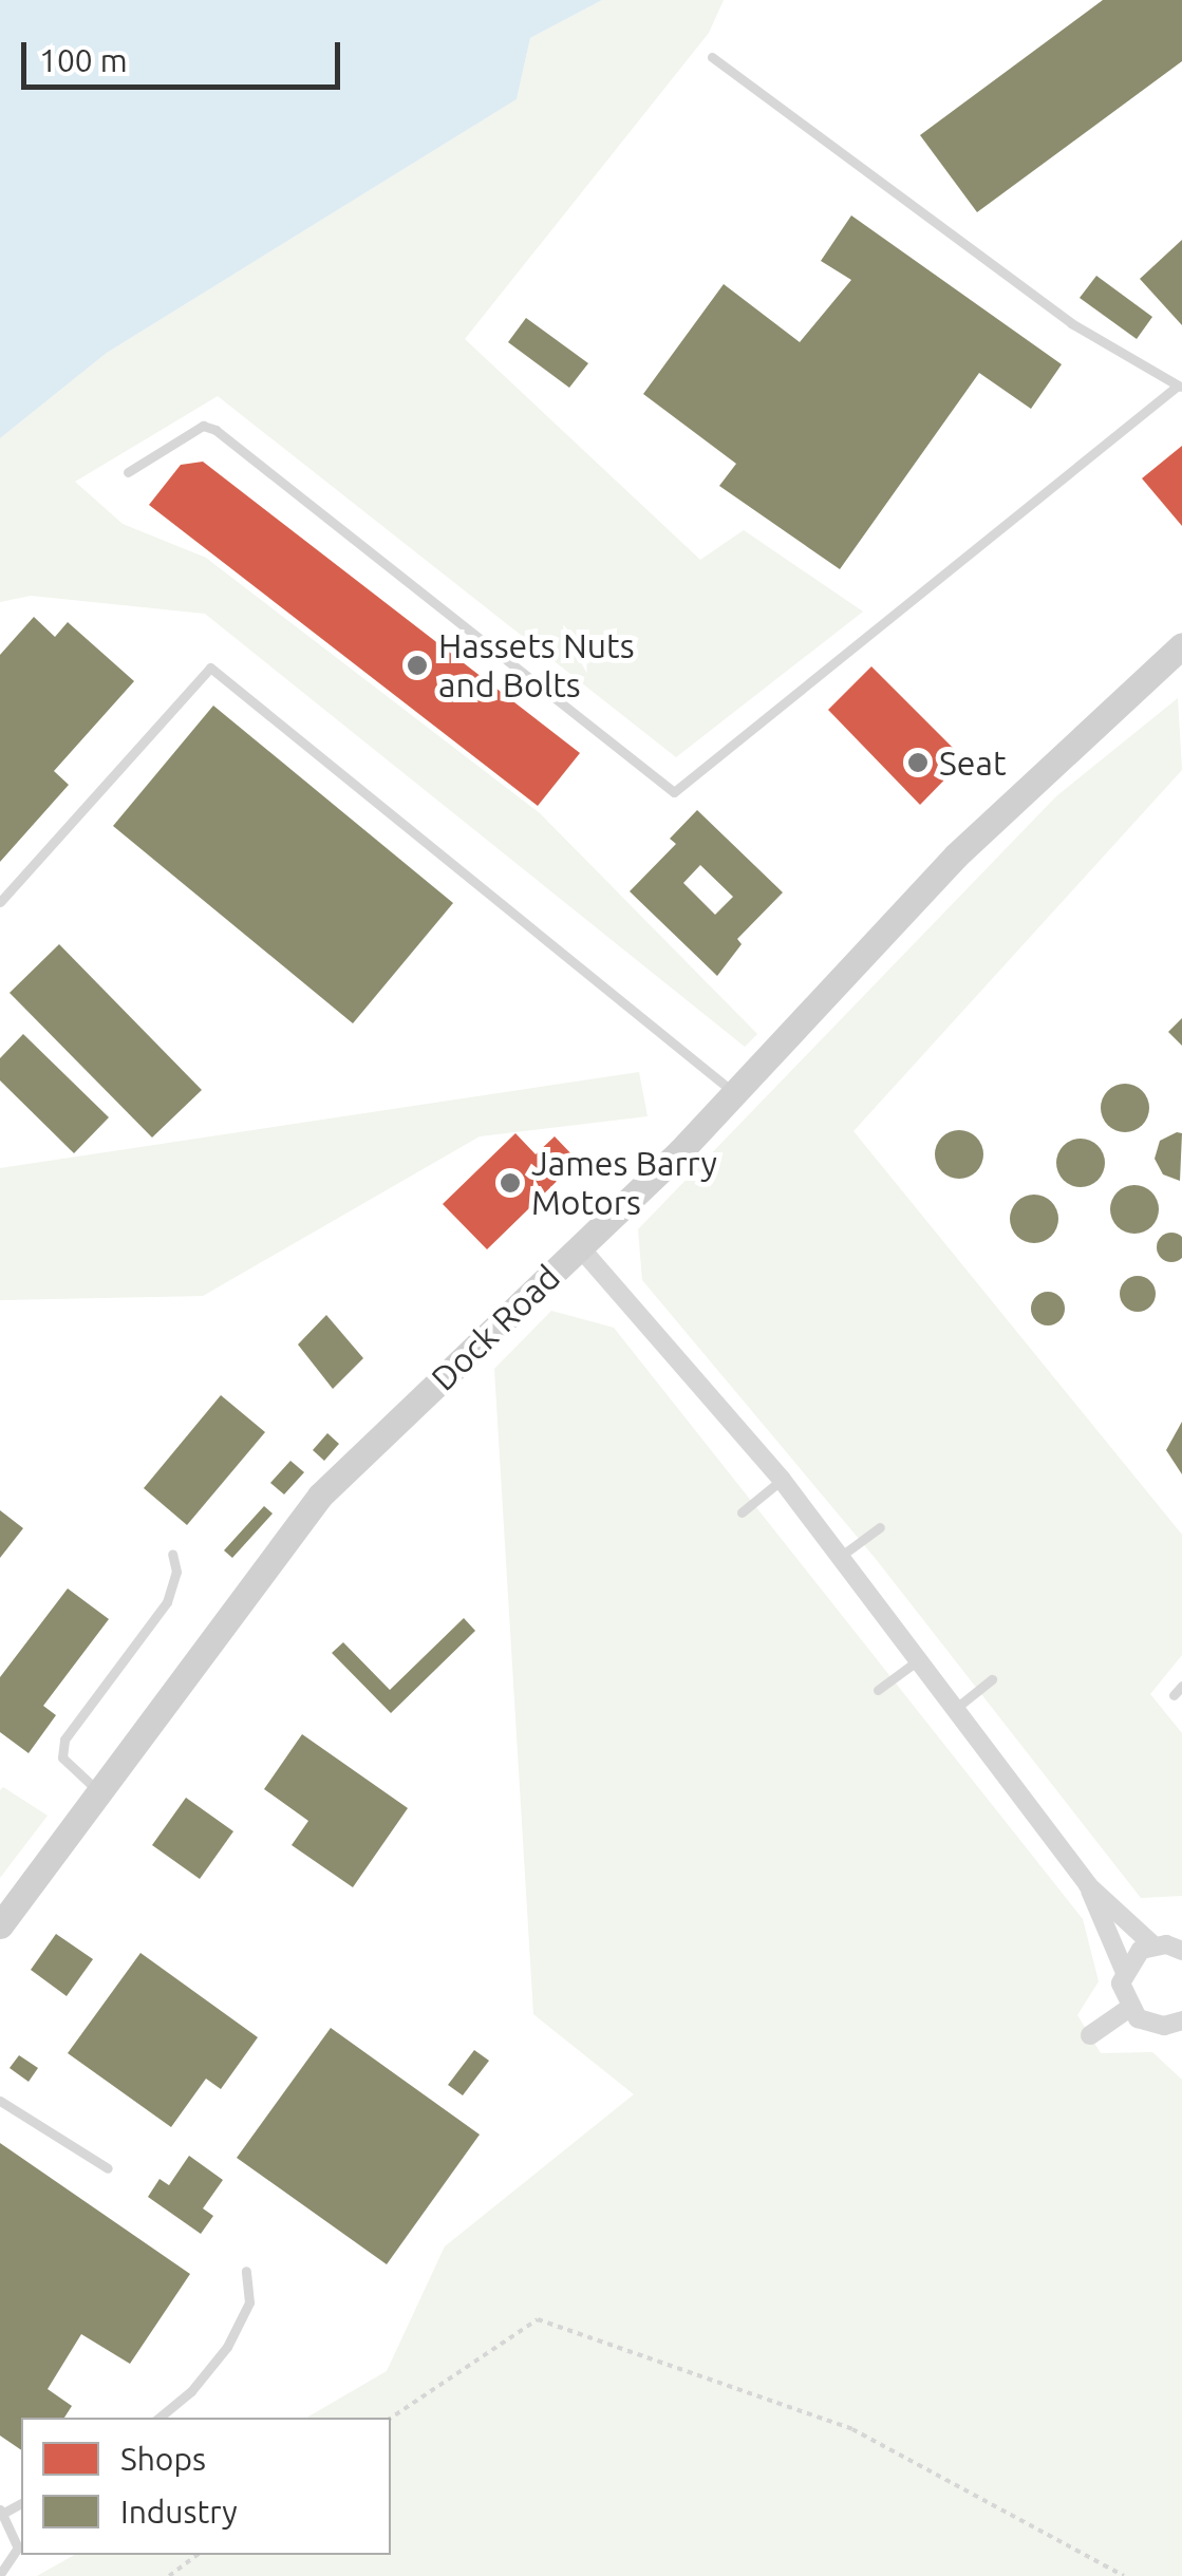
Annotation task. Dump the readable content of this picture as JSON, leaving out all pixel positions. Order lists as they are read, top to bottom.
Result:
{
  "streets": {
    "main road": ["Dock Road"]
  },
  "places": ["Hassets Nuts and Bolts", "Seat", "James Barry Motors"],
  "legend": ["Shops", "Industry"],
  "scale_bar": "100 m"
}
